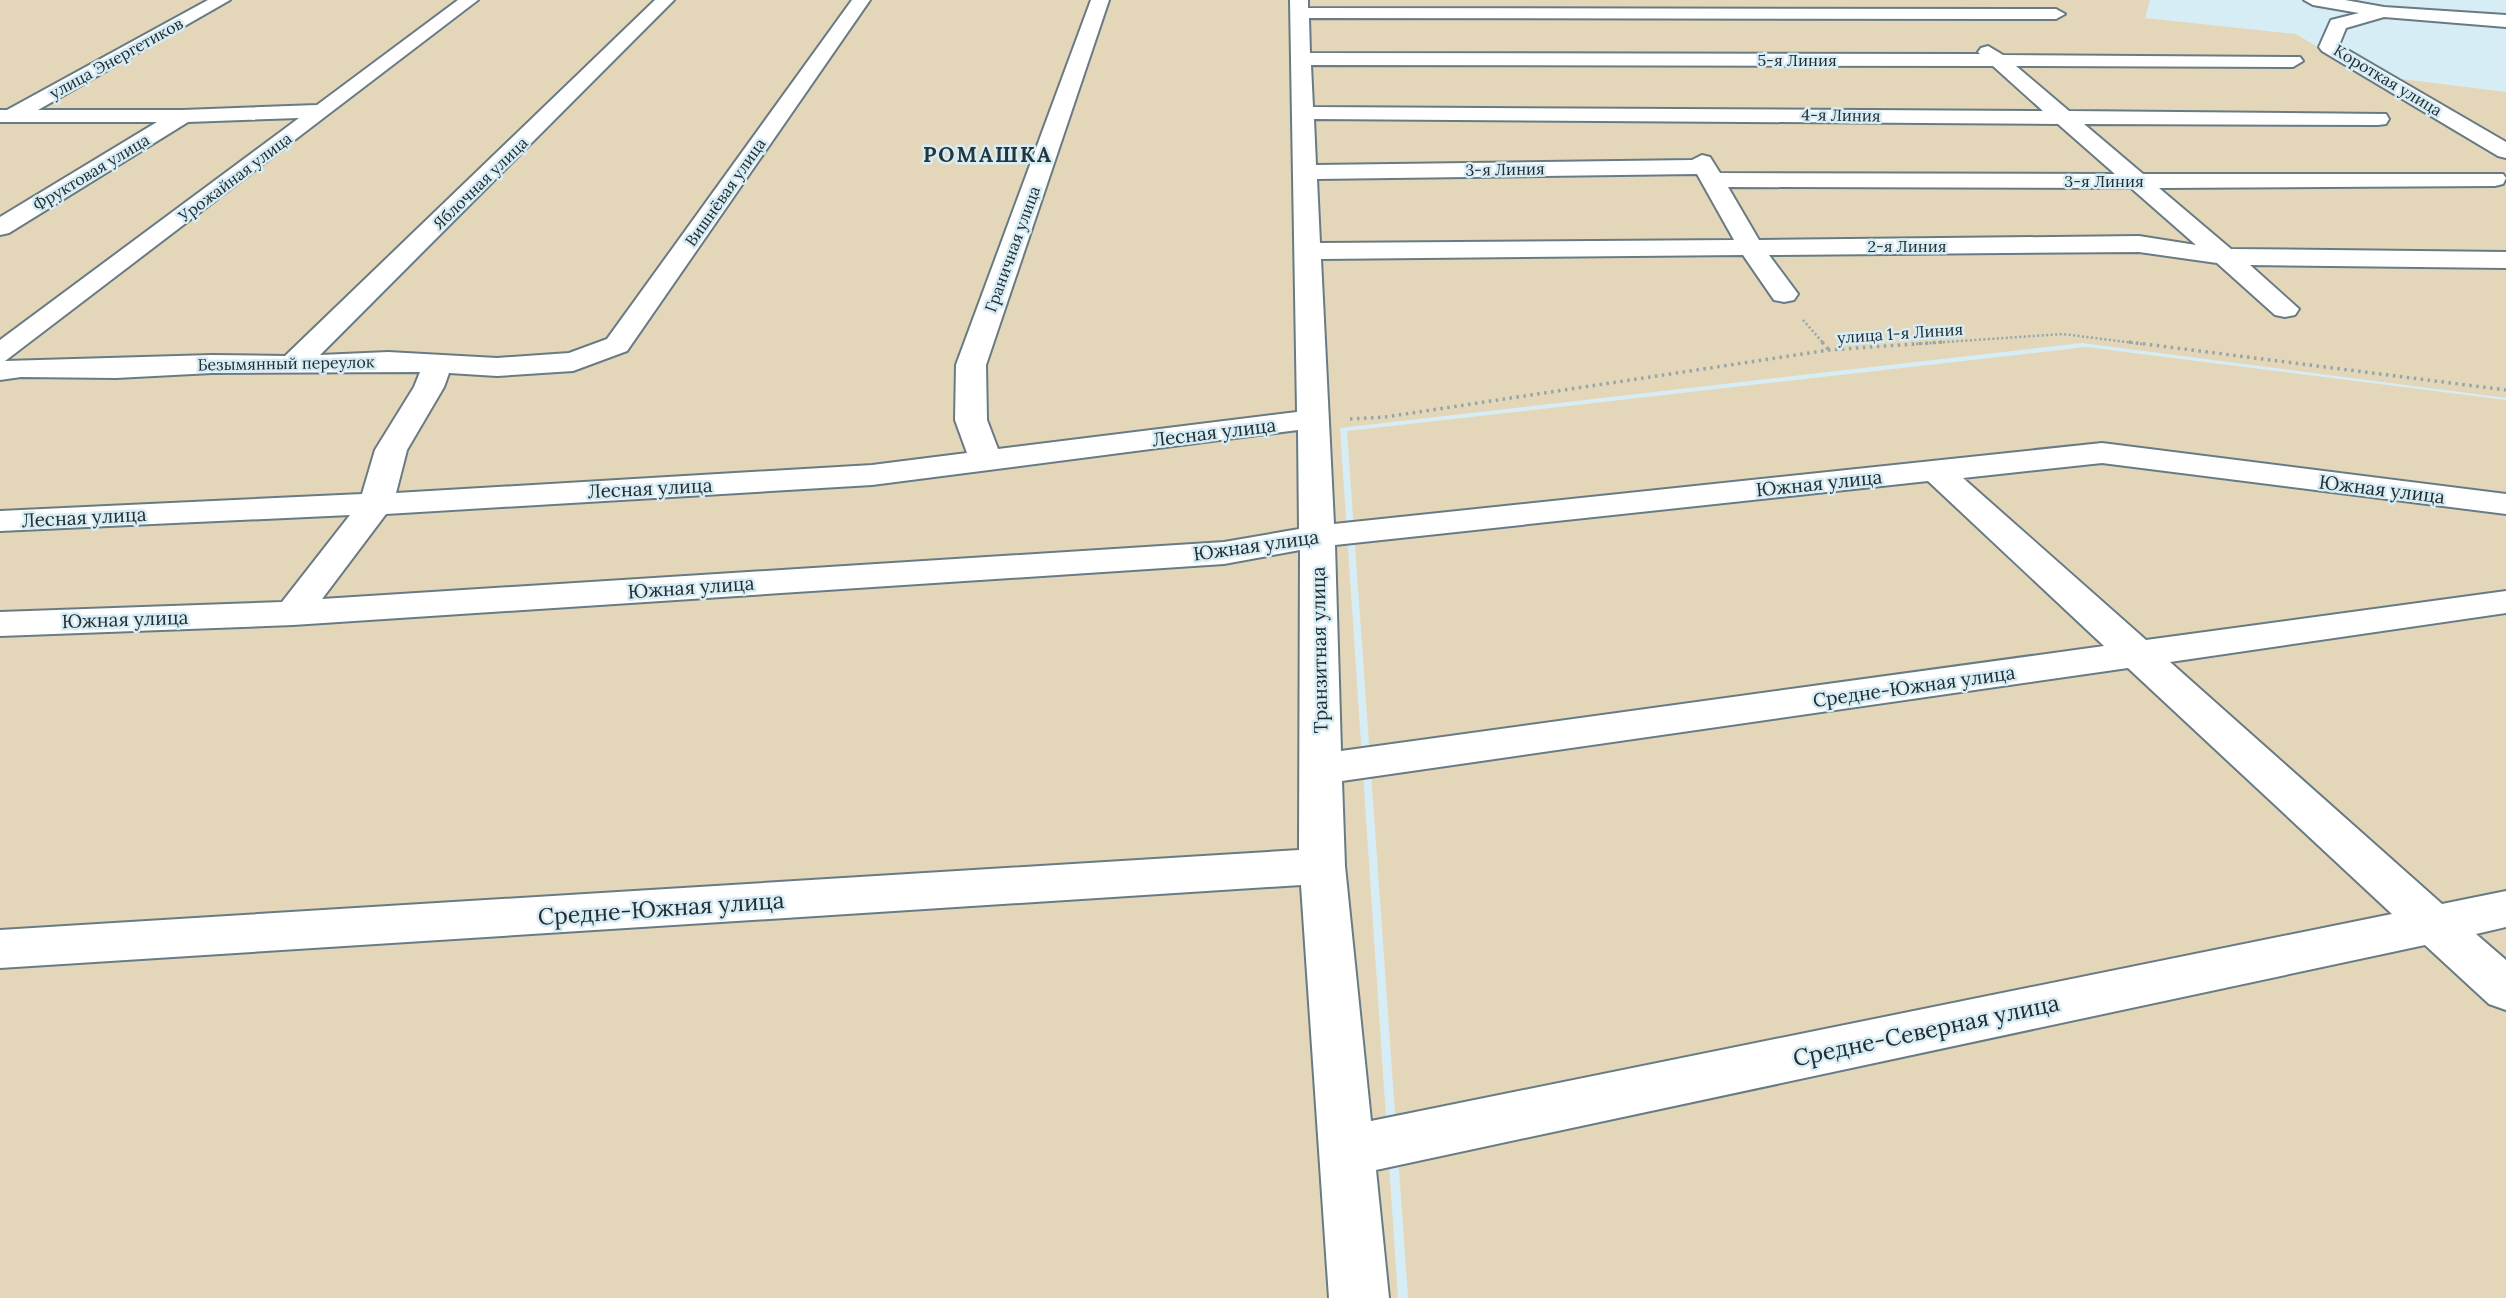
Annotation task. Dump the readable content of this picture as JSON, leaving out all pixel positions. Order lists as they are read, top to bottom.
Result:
{
  "streets": {
    "street": [
      "улица Энергетиков",
      "5-я Линия",
      "Короткая улица",
      "4-я Линия",
      "3-я Линия",
      "Фруктовая улица",
      "Урожайная улица",
      "Яблочная улица",
      "Вишнёвая улица",
      "2-я Линия",
      "Граничная улица",
      "Безымянный переулок",
      "Лесная улица",
      "Южная улица",
      "Транзитная улица",
      "Средне-Южная улица",
      "Средне-Северная улица"
    ],
    "path": ["улица 1-я Линия"]
  },
  "crossings": [
    ["5-я Линия", "Транзитная улица"],
    ["4-я Линия", "Транзитная улица"],
    ["3-я Линия", "Транзитная улица"],
    ["Яблочная улица", "Безымянный переулок"],
    ["Вишнёвая улица", "Безымянный переулок"],
    ["2-я Линия", "Транзитная улица"],
    ["Граничная улица", "Лесная улица"],
    ["улица 1-я Линия", "Лесная улица"],
    ["улица 1-я Линия", "Транзитная улица"],
    ["Лесная улица", "Транзитная улица"],
    ["Южная улица", "Транзитная улица"],
    ["Транзитная улица", "Средне-Южная улица"],
    ["Транзитная улица", "Средне-Северная улица"]
  ],
  "districts": ["РОМАШКА"]
}
